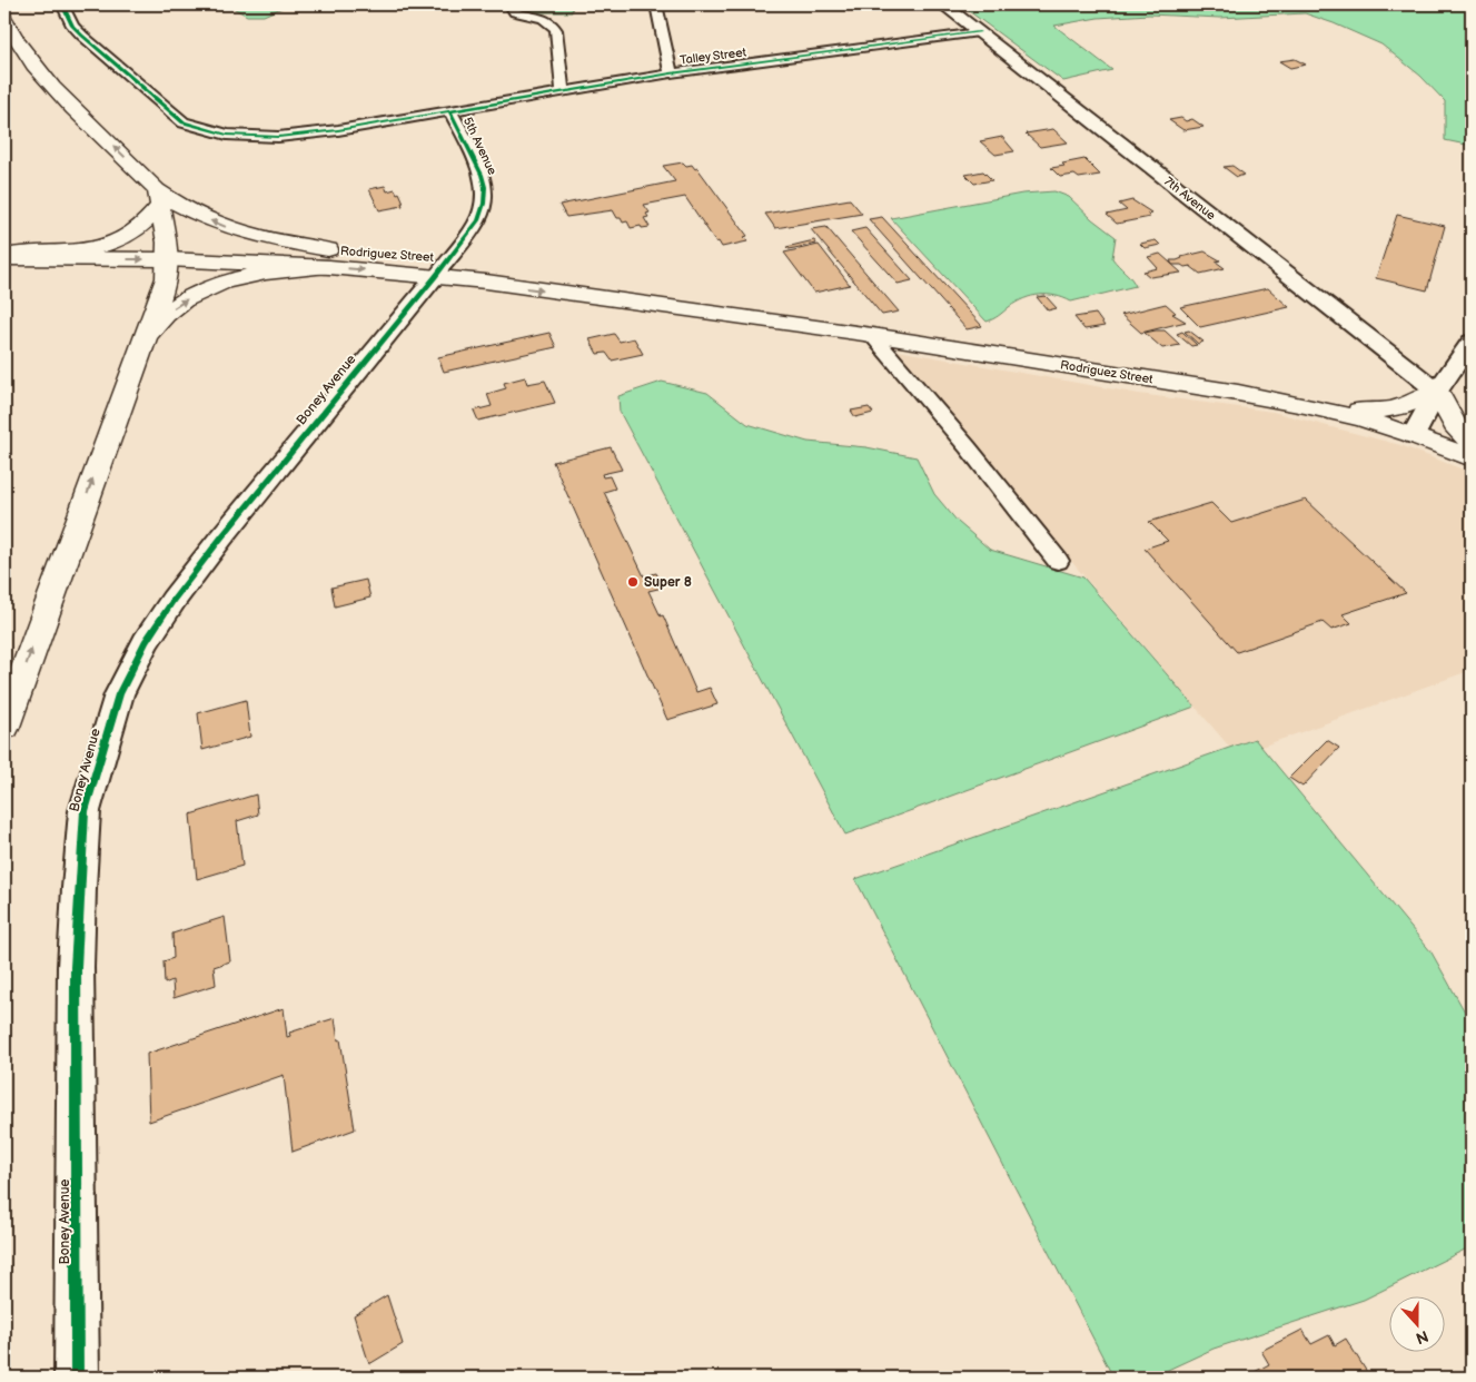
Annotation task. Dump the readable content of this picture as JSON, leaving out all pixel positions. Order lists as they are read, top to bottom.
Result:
{
  "streets": {
    "main road": ["Rodriguez Street"],
    "street": [
      "Talley Street",
      "5th Avenue",
      "7th Avenue",
      "Boney Avenue"
    ]
  },
  "crossings": [
    ["Talley Street", "5th Avenue"],
    ["Talley Street", "7th Avenue"],
    ["5th Avenue", "Rodriguez Street"],
    ["5th Avenue", "Boney Avenue"],
    ["Rodriguez Street", "Boney Avenue"]
  ],
  "places": ["Super 8"],
  "north": "bottom"
}
